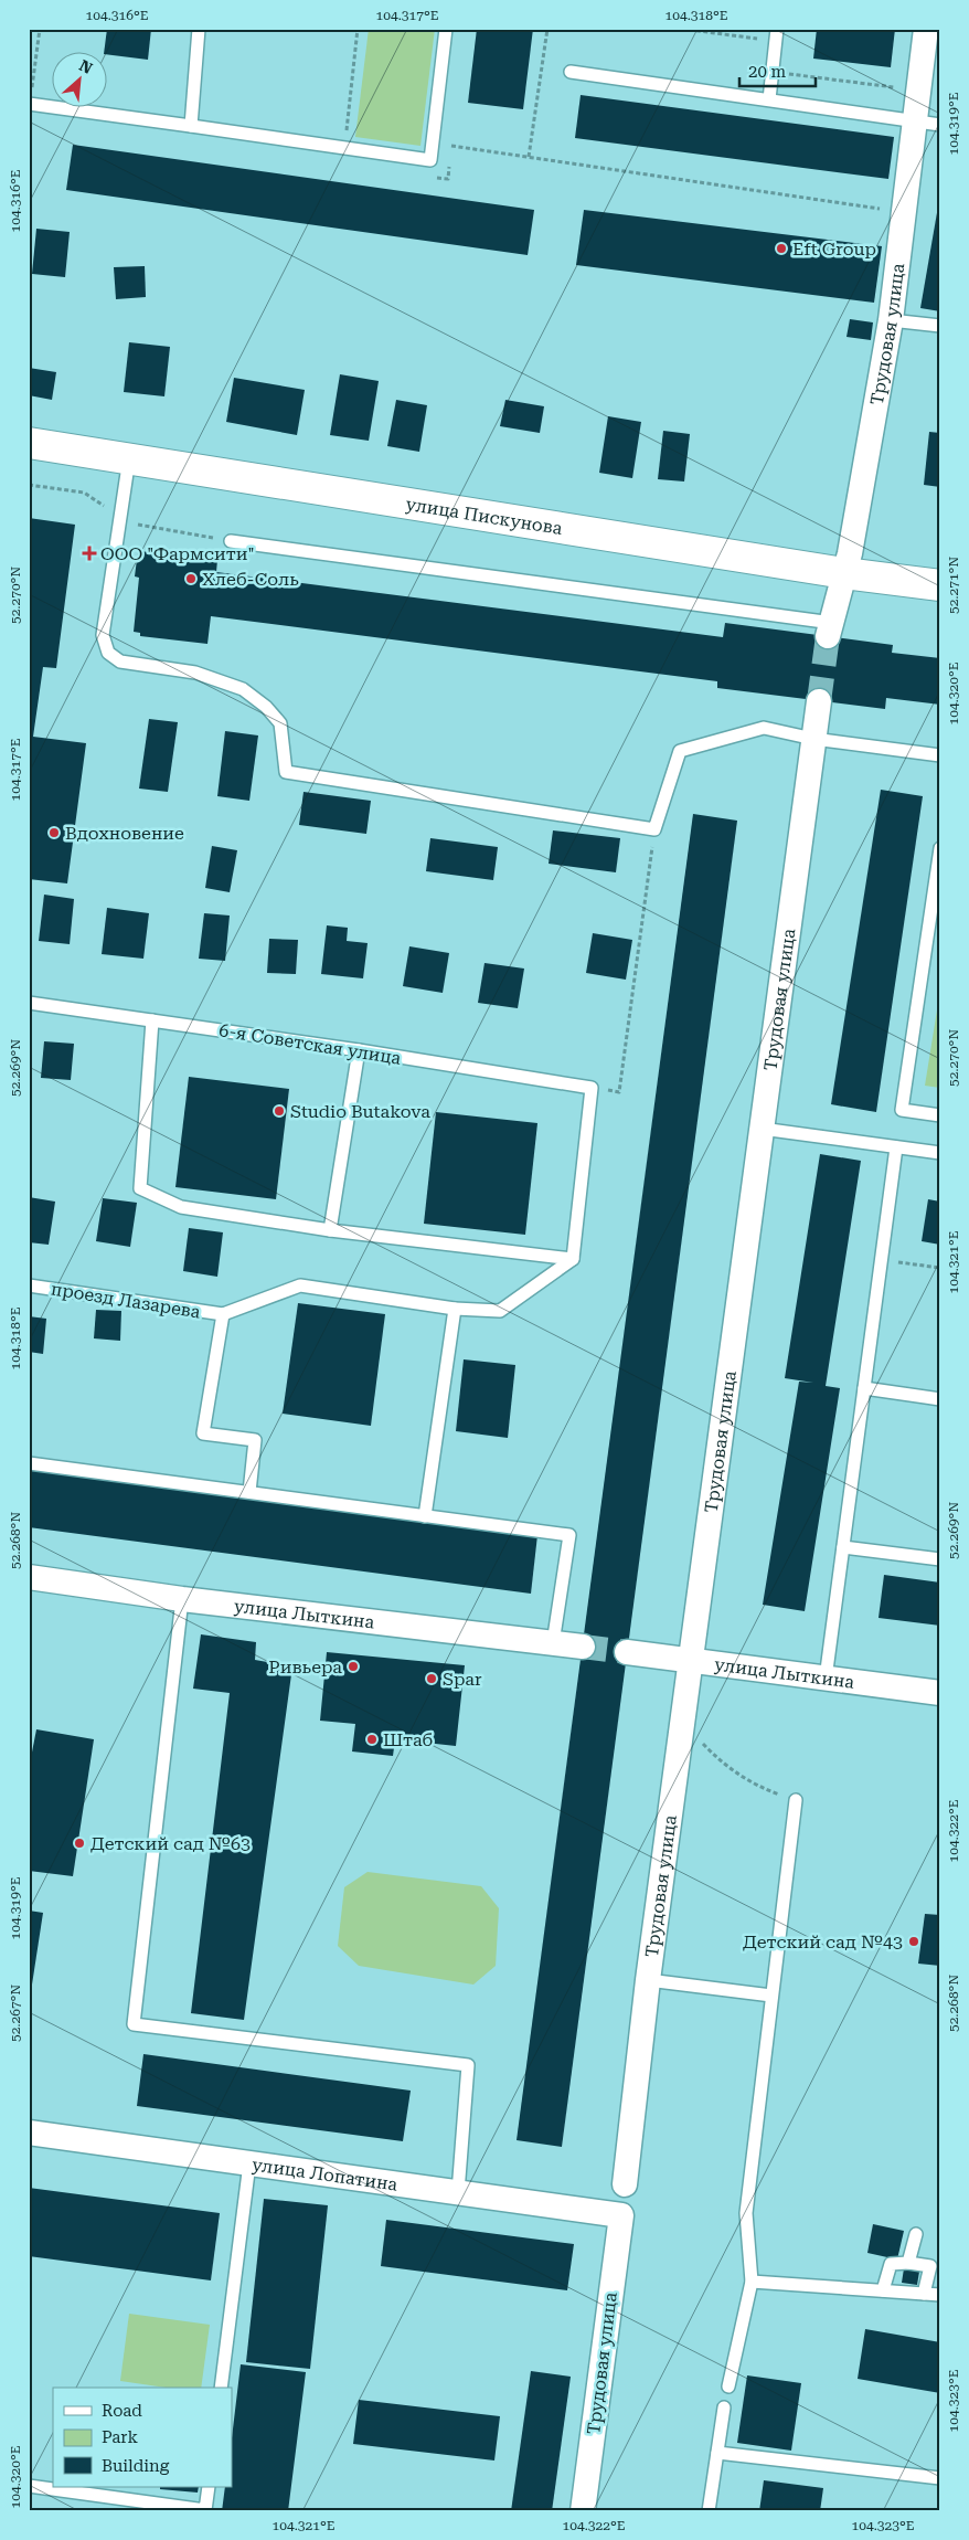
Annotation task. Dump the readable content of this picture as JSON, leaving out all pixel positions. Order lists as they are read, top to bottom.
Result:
{
  "streets": {
    "main road": ["улица Пискунова"],
    "street": ["Трудовая улица", "улица Лыткина", "улица Лопатина"],
    "lane": ["6-я Советская улица", "проезд Лазарева"]
  },
  "crossings": [
    ["Трудовая улица", "улица Пискунова"],
    ["Трудовая улица", "улица Лыткина"],
    ["Трудовая улица", "улица Лопатина"]
  ],
  "places": {
    "other": [
      "Eft Group",
      "Хлеб-Соль",
      "Вдохновение",
      "Studio Butakova",
      "Ривьера",
      "Spar",
      "Штаб",
      "Детский сад №63",
      "Детский сад №43"
    ],
    "health": ["ООО \"Фармсити\""]
  },
  "legend": ["Road", "Park", "Building"],
  "scale_bar": "20 m",
  "north": "top right",
  "coordinates": [
    "104.316°E",
    "104.317°E",
    "104.318°E",
    "104.319°E",
    "52.271°N",
    "52.270°N",
    "104.320°E",
    "52.269°N",
    "104.321°E",
    "52.268°N",
    "104.322°E",
    "52.267°N",
    "104.323°E"
  ]
}
